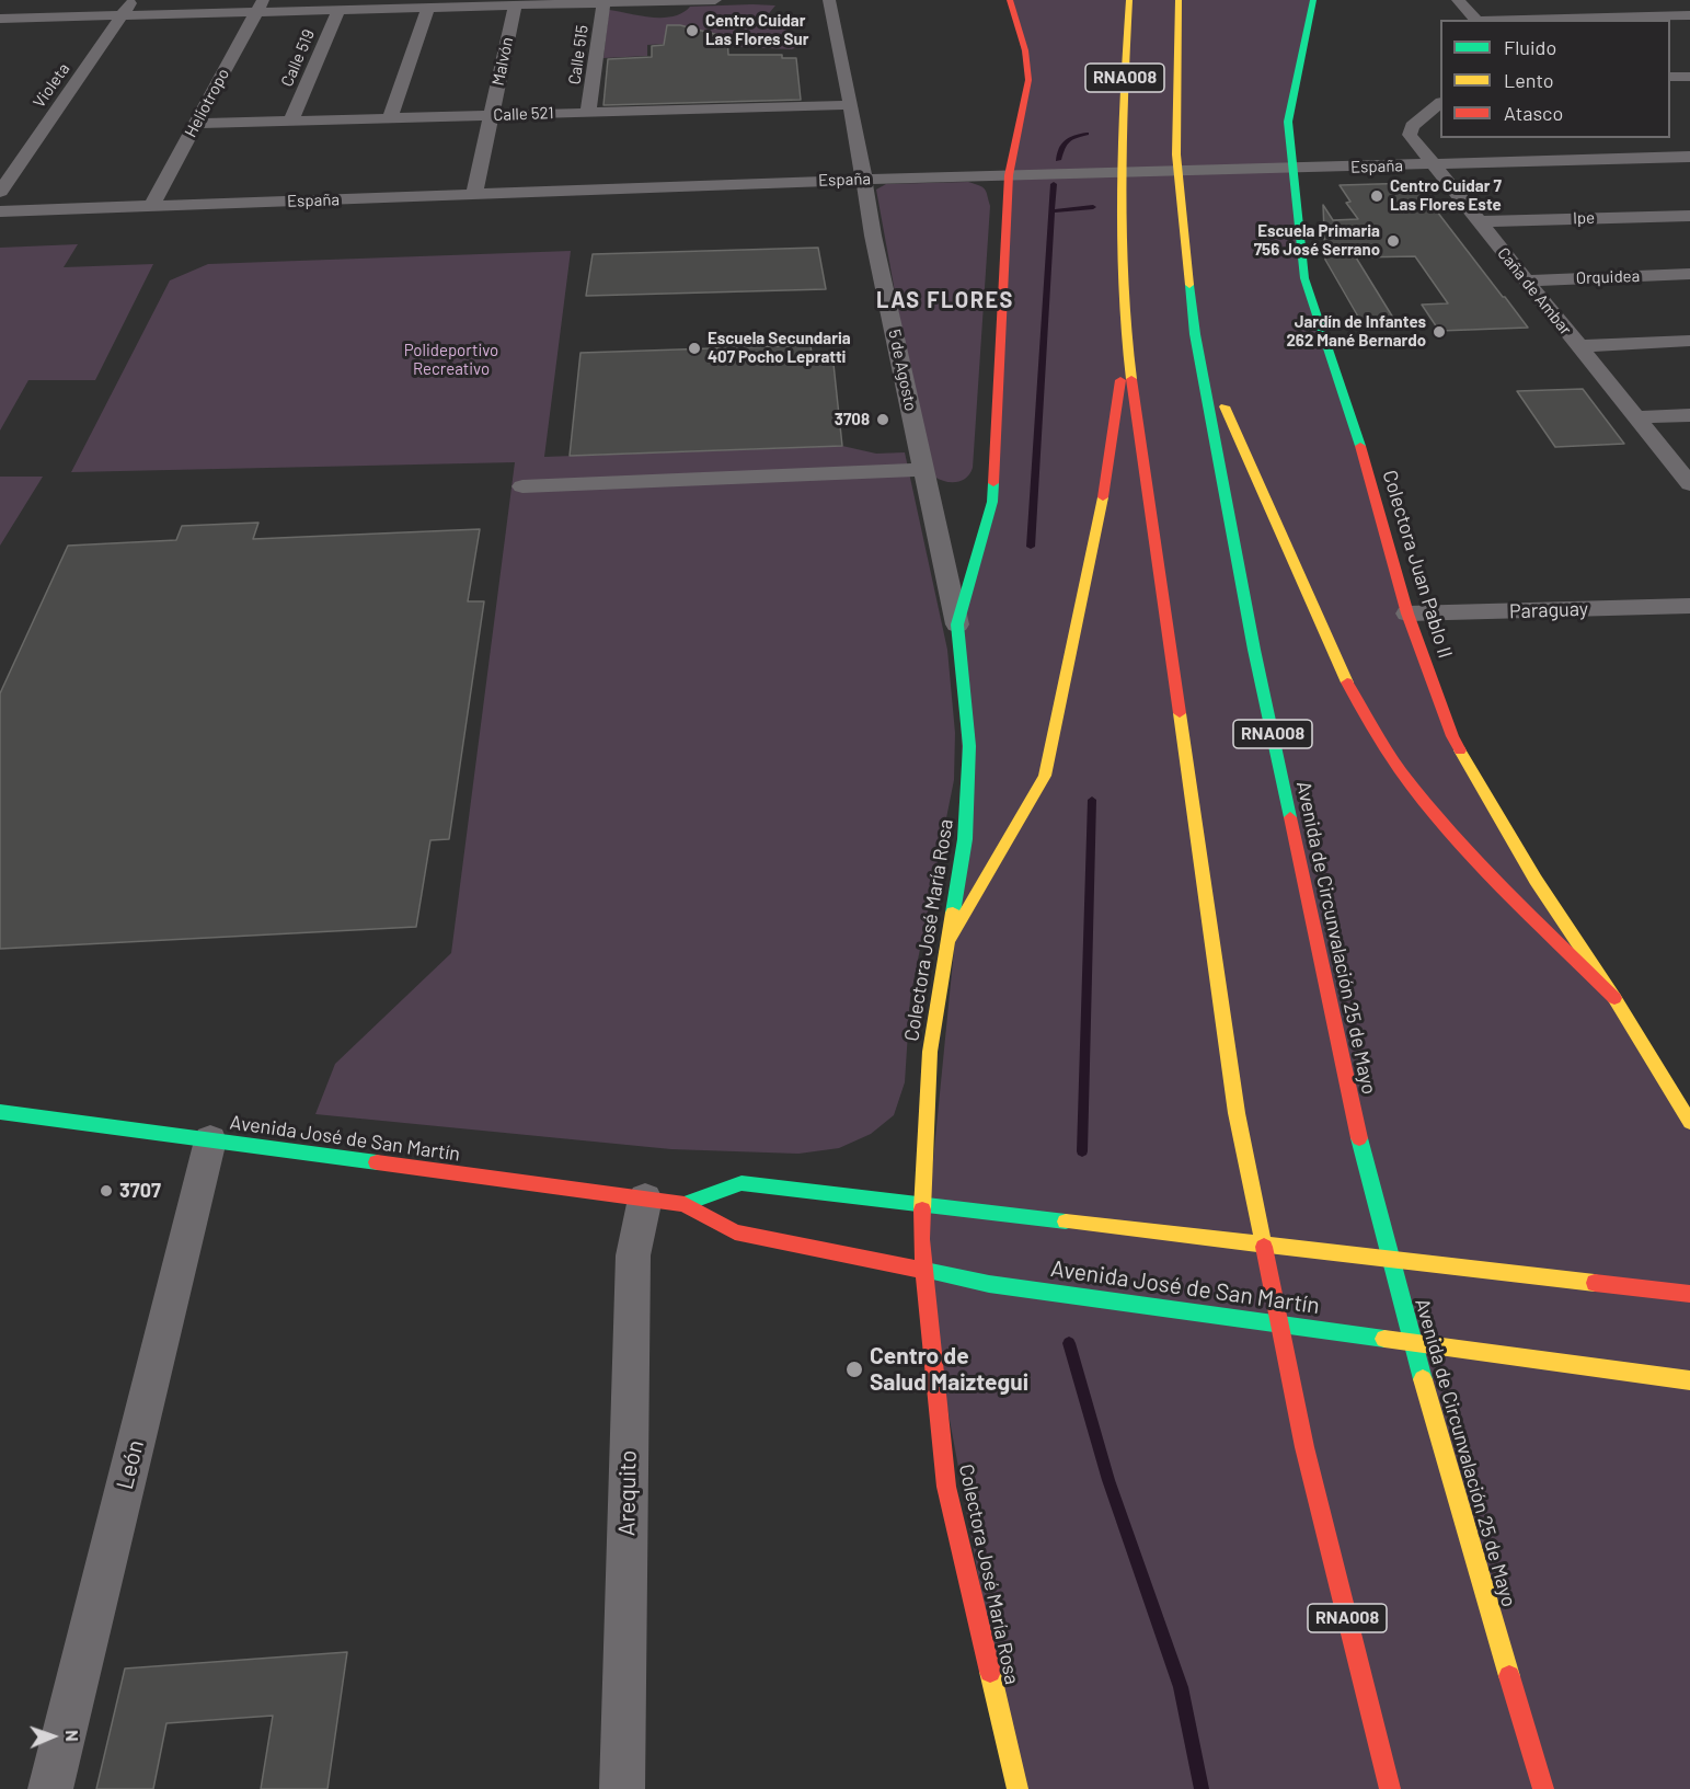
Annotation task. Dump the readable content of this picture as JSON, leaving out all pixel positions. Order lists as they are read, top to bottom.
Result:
{
  "streets": {
    "main road": [
      "RNA008",
      "Colectora Juan Pablo II",
      "Colectora José María Rosa",
      "Avenida de Circunvalación 25 de Mayo",
      "Avenida José de San Martín"
    ],
    "street": [
      "Calle 515",
      "Calle 519",
      "Malvón",
      "Violeta",
      "Heliotropo",
      "Calle 521",
      "España",
      "Ipe",
      "Orquidea",
      "Caña de Ambar",
      "5 de Agosto",
      "Paraguay",
      "León",
      "Arequito"
    ]
  },
  "crossings": [
    ["Calle 515", "Calle 521"],
    ["Calle 519", "Calle 521"],
    ["Malvón", "Calle 521"],
    ["Malvón", "España"],
    ["Heliotropo", "Calle 521"],
    ["Heliotropo", "España"],
    ["Calle 521", "5 de Agosto"],
    ["España", "Caña de Ambar"],
    ["España", "5 de Agosto"],
    ["España", "Colectora Juan Pablo II"],
    ["España", "Colectora José María Rosa"],
    ["Ipe", "Caña de Ambar"],
    ["Orquidea", "Caña de Ambar"],
    ["5 de Agosto", "Colectora José María Rosa"],
    ["Colectora Juan Pablo II", "Paraguay"],
    ["Colectora José María Rosa", "Avenida José de San Martín"],
    ["Avenida José de San Martín", "León"],
    ["Avenida José de San Martín", "Arequito"]
  ],
  "districts": ["LAS FLORES"],
  "parks": ["Polideportivo Recreativo"],
  "places": [
    "Centro Cuidar Las Flores Sur",
    "Centro Cuidar 7 Las Flores Este",
    "Escuela Primaria 756 José Serrano",
    "Jardín de Infantes 262 Mané Bernardo",
    "Escuela Secundaria 407 Pocho Lepratti",
    "3708",
    "3707",
    "Centro de Salud Maiztegui"
  ],
  "legend": ["Fluido", "Lento", "Atasco"],
  "north": "right"
}
